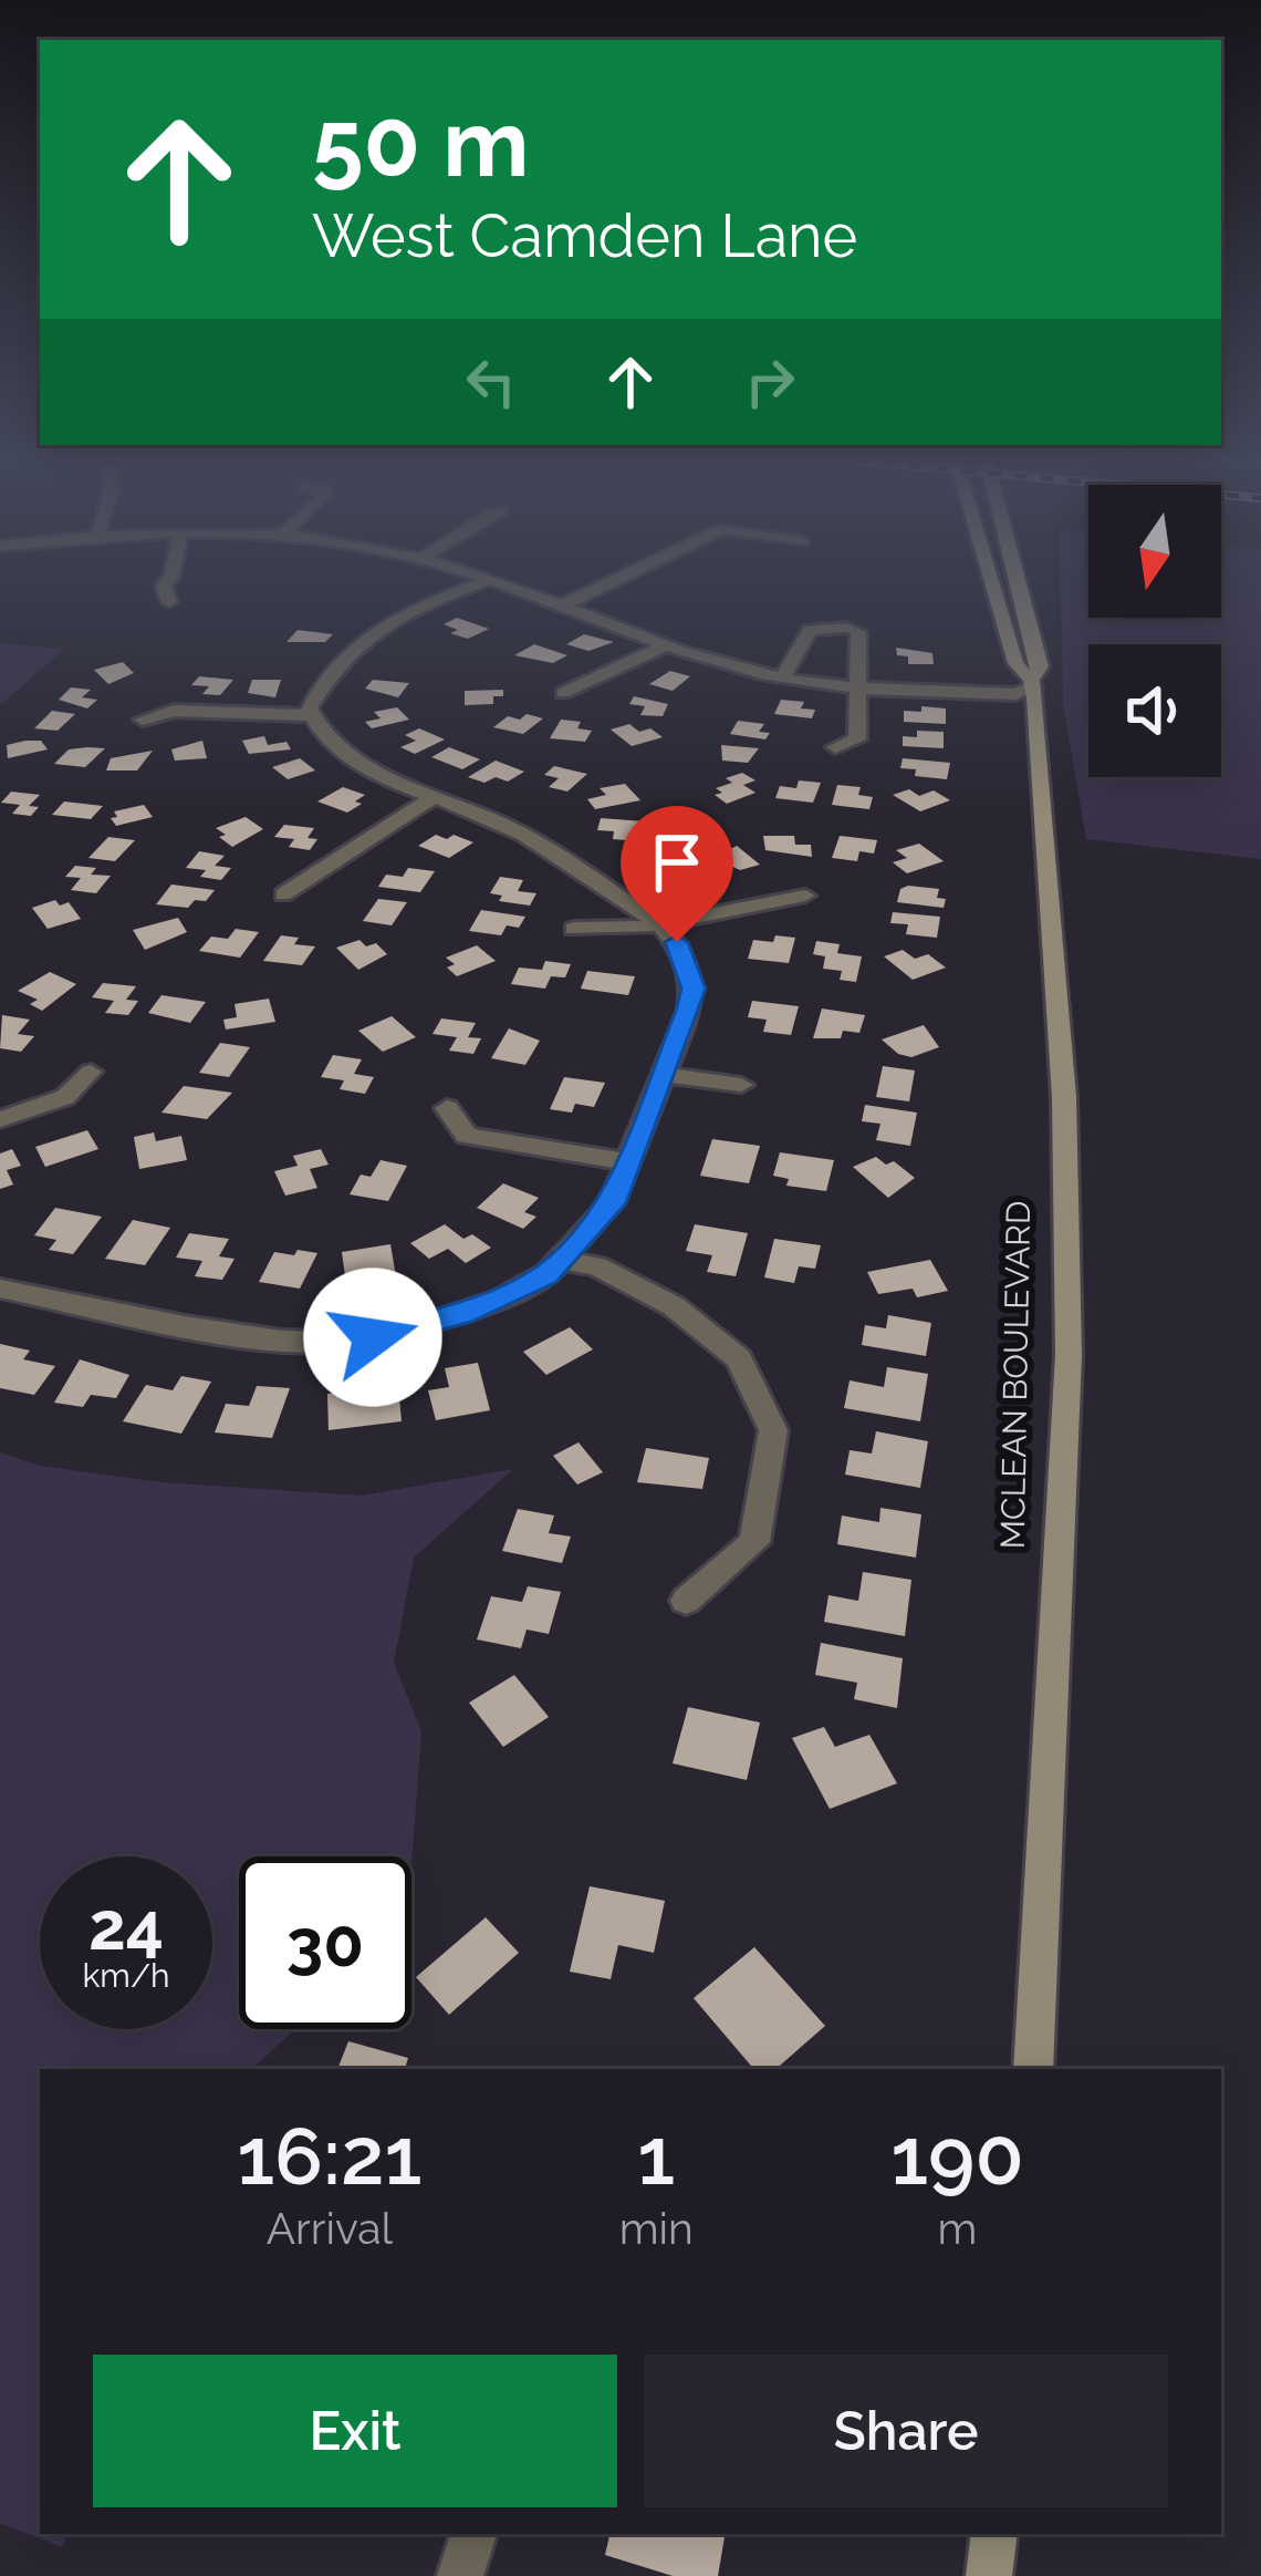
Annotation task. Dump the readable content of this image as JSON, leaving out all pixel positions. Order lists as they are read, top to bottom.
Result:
{
  "streets": {
    "main road": ["MCLEAN BOULEVARD"]
  },
  "north": "bottom",
  "page": {
    "turn": ["50 m", "West Camden Lane"],
    "speed": "24 km/h",
    "limit": "30",
    "eta": [
      "16:21",
      "Arrival",
      "1",
      "min",
      "190",
      "m"
    ],
    "buttons": ["Exit", "Share"]
  }
}
